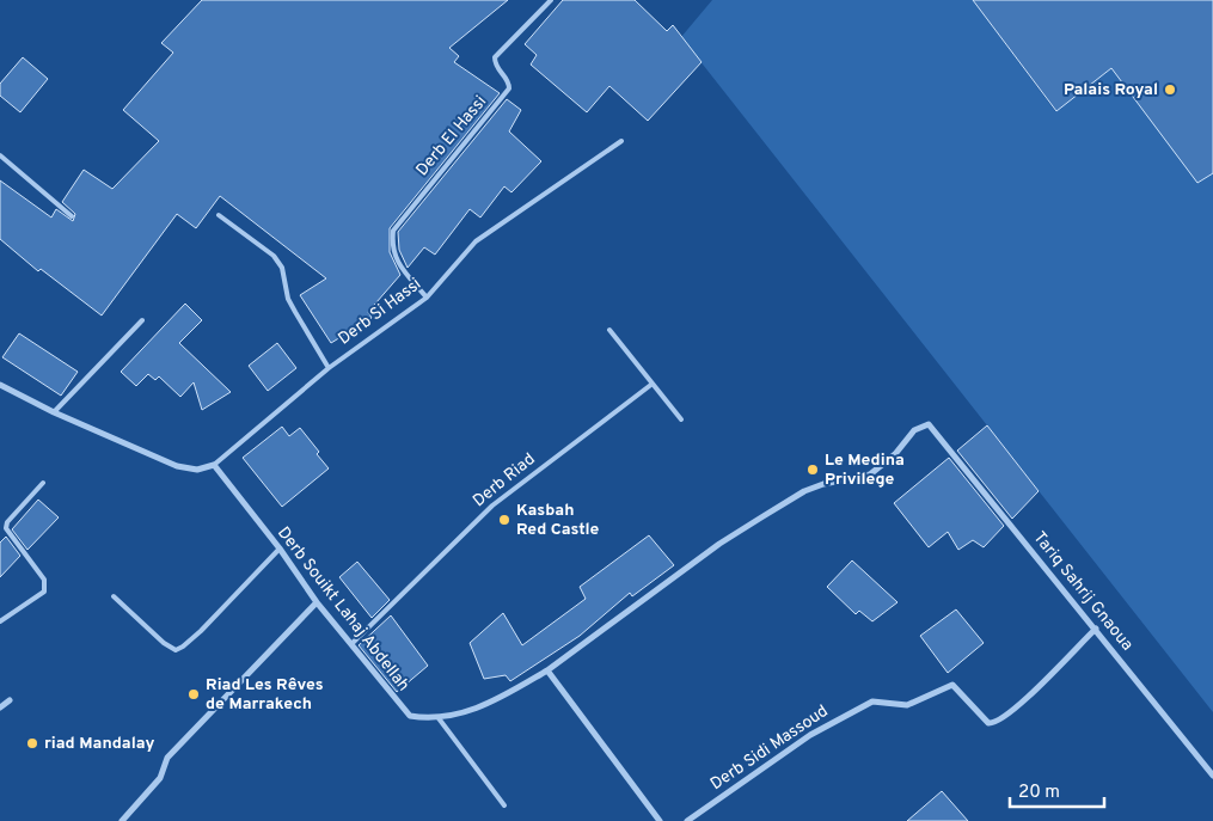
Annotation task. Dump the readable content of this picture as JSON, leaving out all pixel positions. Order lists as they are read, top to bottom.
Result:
{
  "streets": {
    "street": ["Tariq Sahrij Gnaoua", "Derb Souikt Lahaj Abdellah", "Derb Sidi Massoud"],
    "lane": ["Derb El Hassi", "Derb Si Hassi", "Derb Riad"]
  },
  "crossings": [
    ["Derb El Hassi", "Derb Si Hassi"],
    ["Derb Si Hassi", "Derb Souikt Lahaj Abdellah"],
    ["Derb Riad", "Derb Souikt Lahaj Abdellah"],
    ["Tariq Sahrij Gnaoua", "Derb Souikt Lahaj Abdellah"],
    ["Tariq Sahrij Gnaoua", "Derb Sidi Massoud"]
  ],
  "places": [
    "Palais Royal",
    "Le Medina Privilege",
    "Kasbah Red Castle",
    "Riad Les Rêves de Marrakech",
    "riad Mandalay"
  ],
  "scale_bar": "20 m"
}
